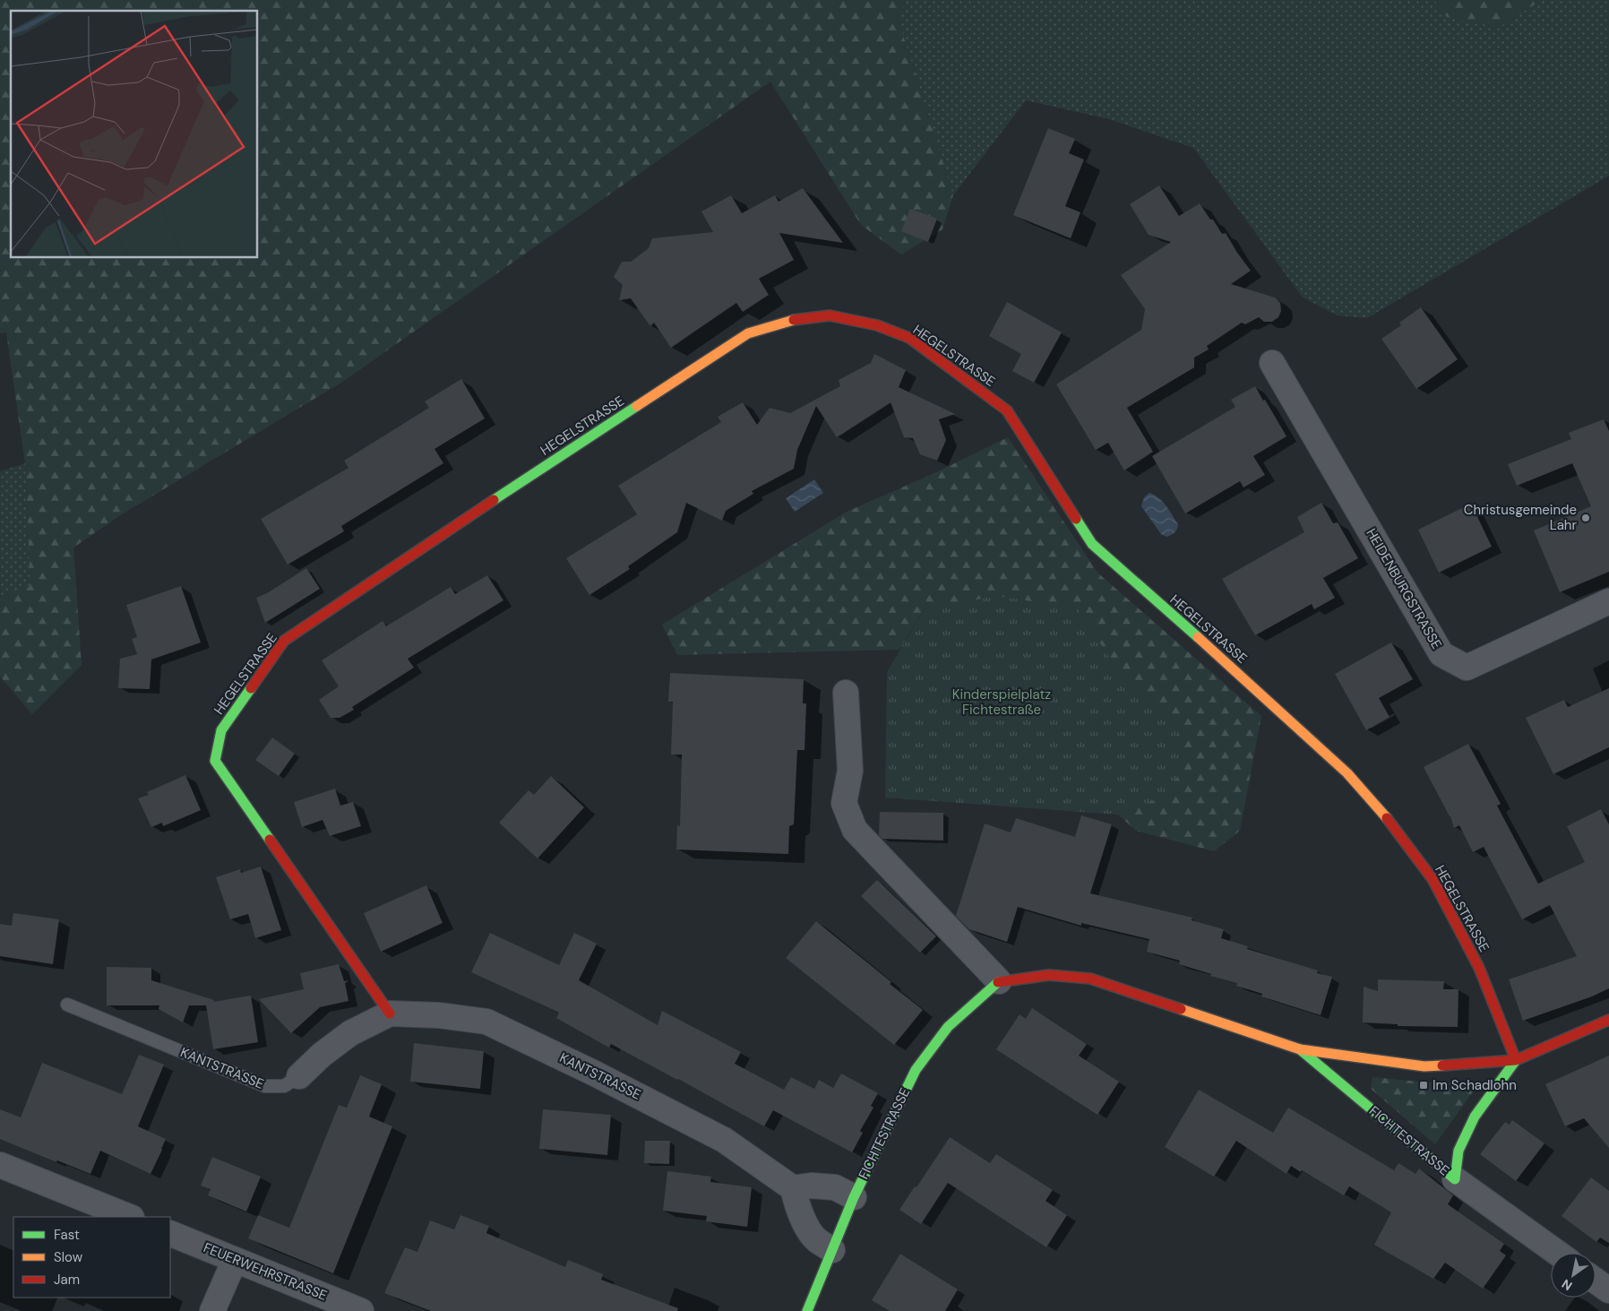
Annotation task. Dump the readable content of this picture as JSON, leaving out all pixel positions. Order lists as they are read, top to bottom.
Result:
{
  "streets": {
    "street": [
      "HEGELSTRASSE",
      "HEIDENBURGSTRASSE",
      "KANTSTRASSE",
      "FICHTESTRASSE",
      "FEUERWEHRSTRASSE"
    ]
  },
  "crossings": [
    ["HEGELSTRASSE", "KANTSTRASSE"],
    ["HEGELSTRASSE", "FICHTESTRASSE"]
  ],
  "parks": ["Kinderspielplatz Fichtestraße"],
  "places": {
    "other": ["Christusgemeinde Lahr"],
    "transit": ["Im Schadlohn"]
  },
  "legend": ["Fast", "Slow", "Jam"],
  "north": "bottom left"
}
